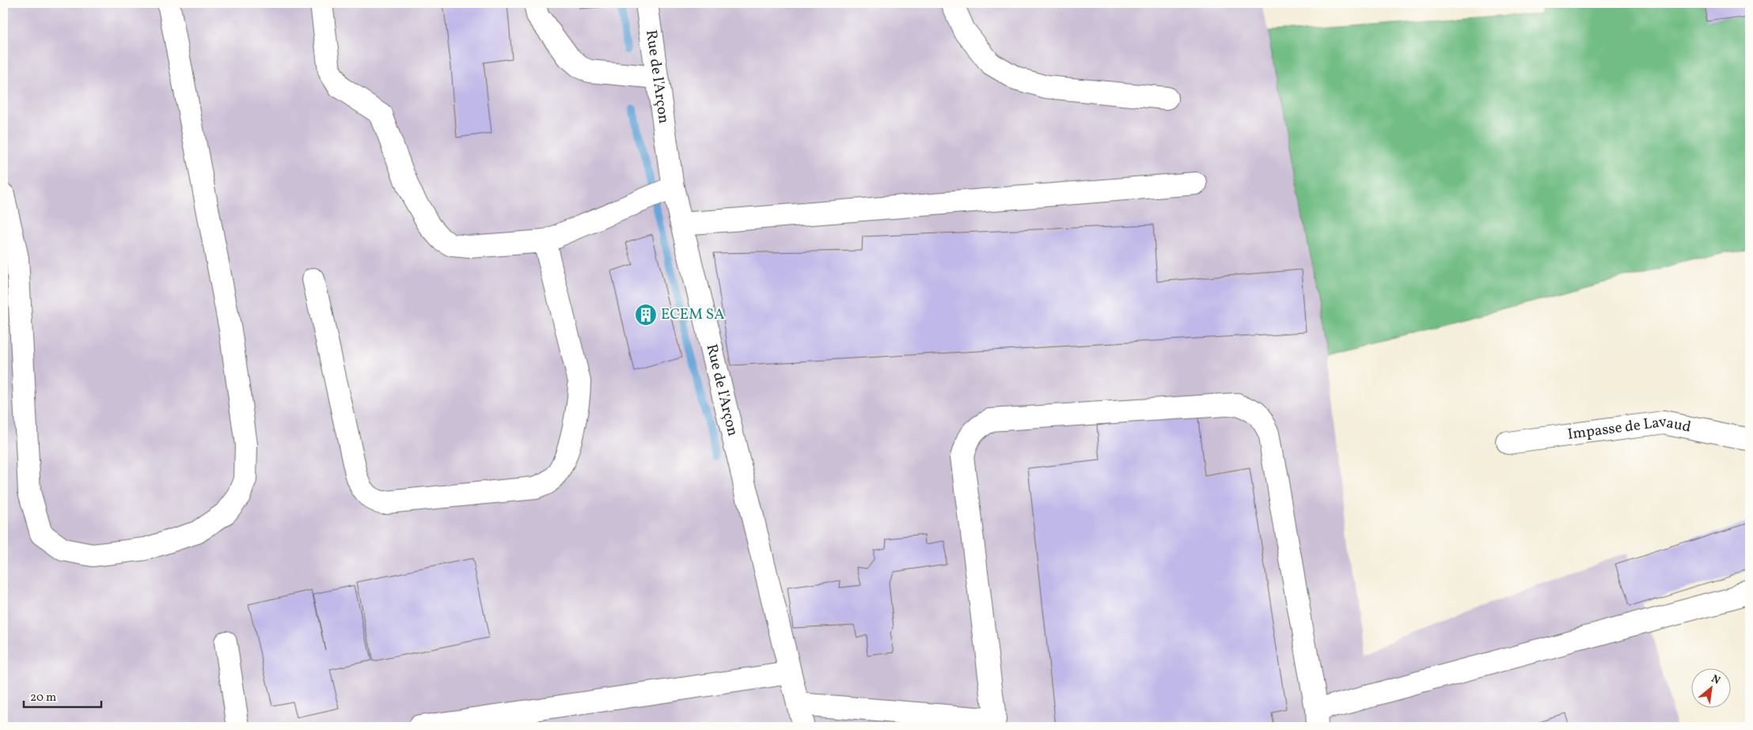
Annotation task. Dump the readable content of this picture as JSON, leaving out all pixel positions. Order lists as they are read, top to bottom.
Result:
{
  "streets": {
    "street": ["Rue de l'Arçon", "Impasse de Lavaud"]
  },
  "places": {
    "building": ["ECEM SA"]
  },
  "scale_bar": "20 m",
  "north": "top right"
}
